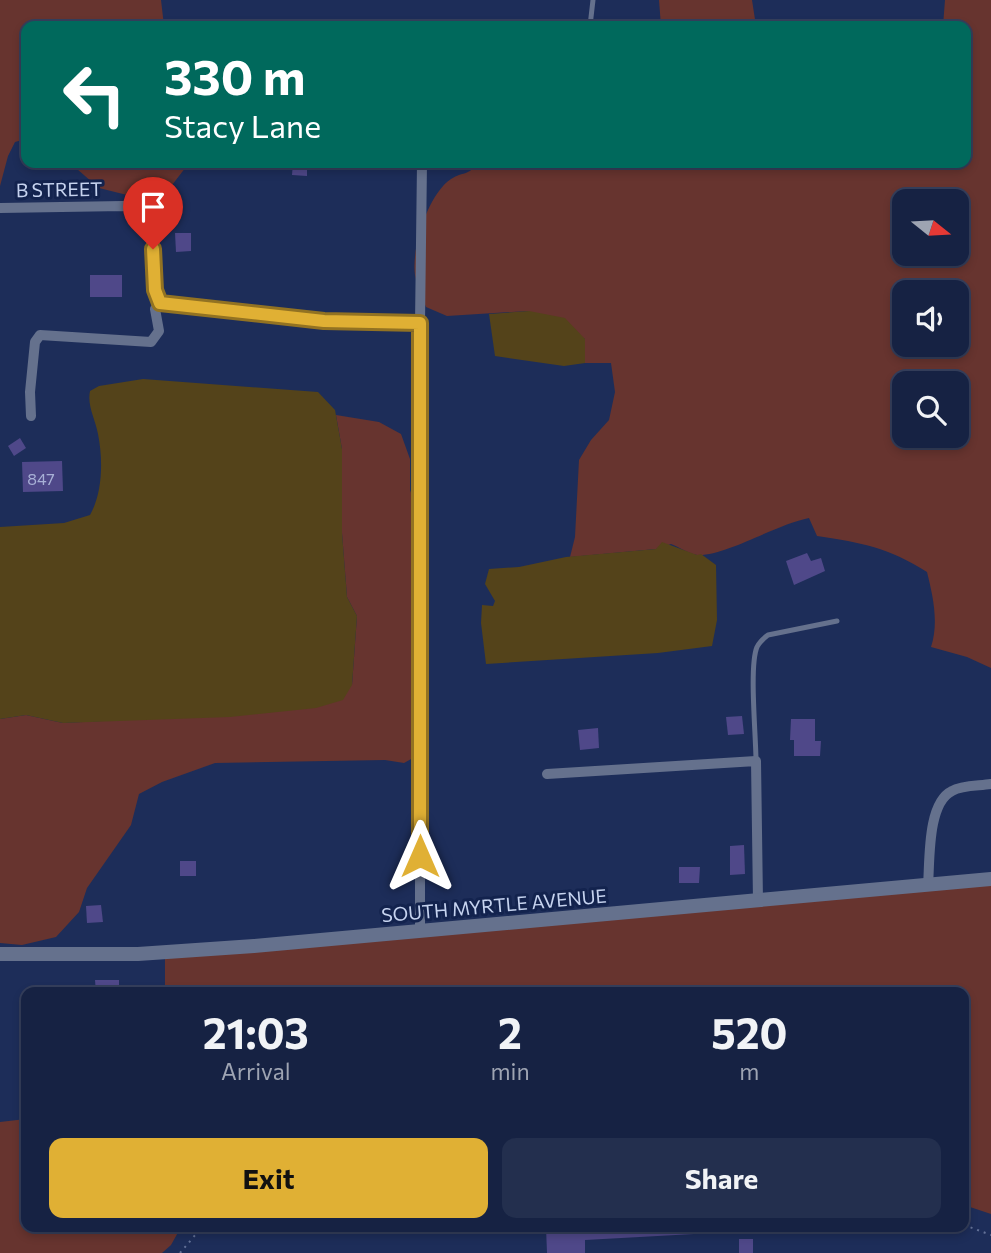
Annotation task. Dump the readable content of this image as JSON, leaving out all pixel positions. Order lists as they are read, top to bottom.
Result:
{
  "streets": {
    "street": ["B STREET", "SOUTH MYRTLE AVENUE"]
  },
  "house_numbers": ["847"],
  "north": "right",
  "page": {
    "turn": ["330 m", "Stacy Lane"],
    "eta": [
      "21:03",
      "Arrival",
      "2",
      "min",
      "520",
      "m"
    ],
    "buttons": ["Exit", "Share"]
  }
}
